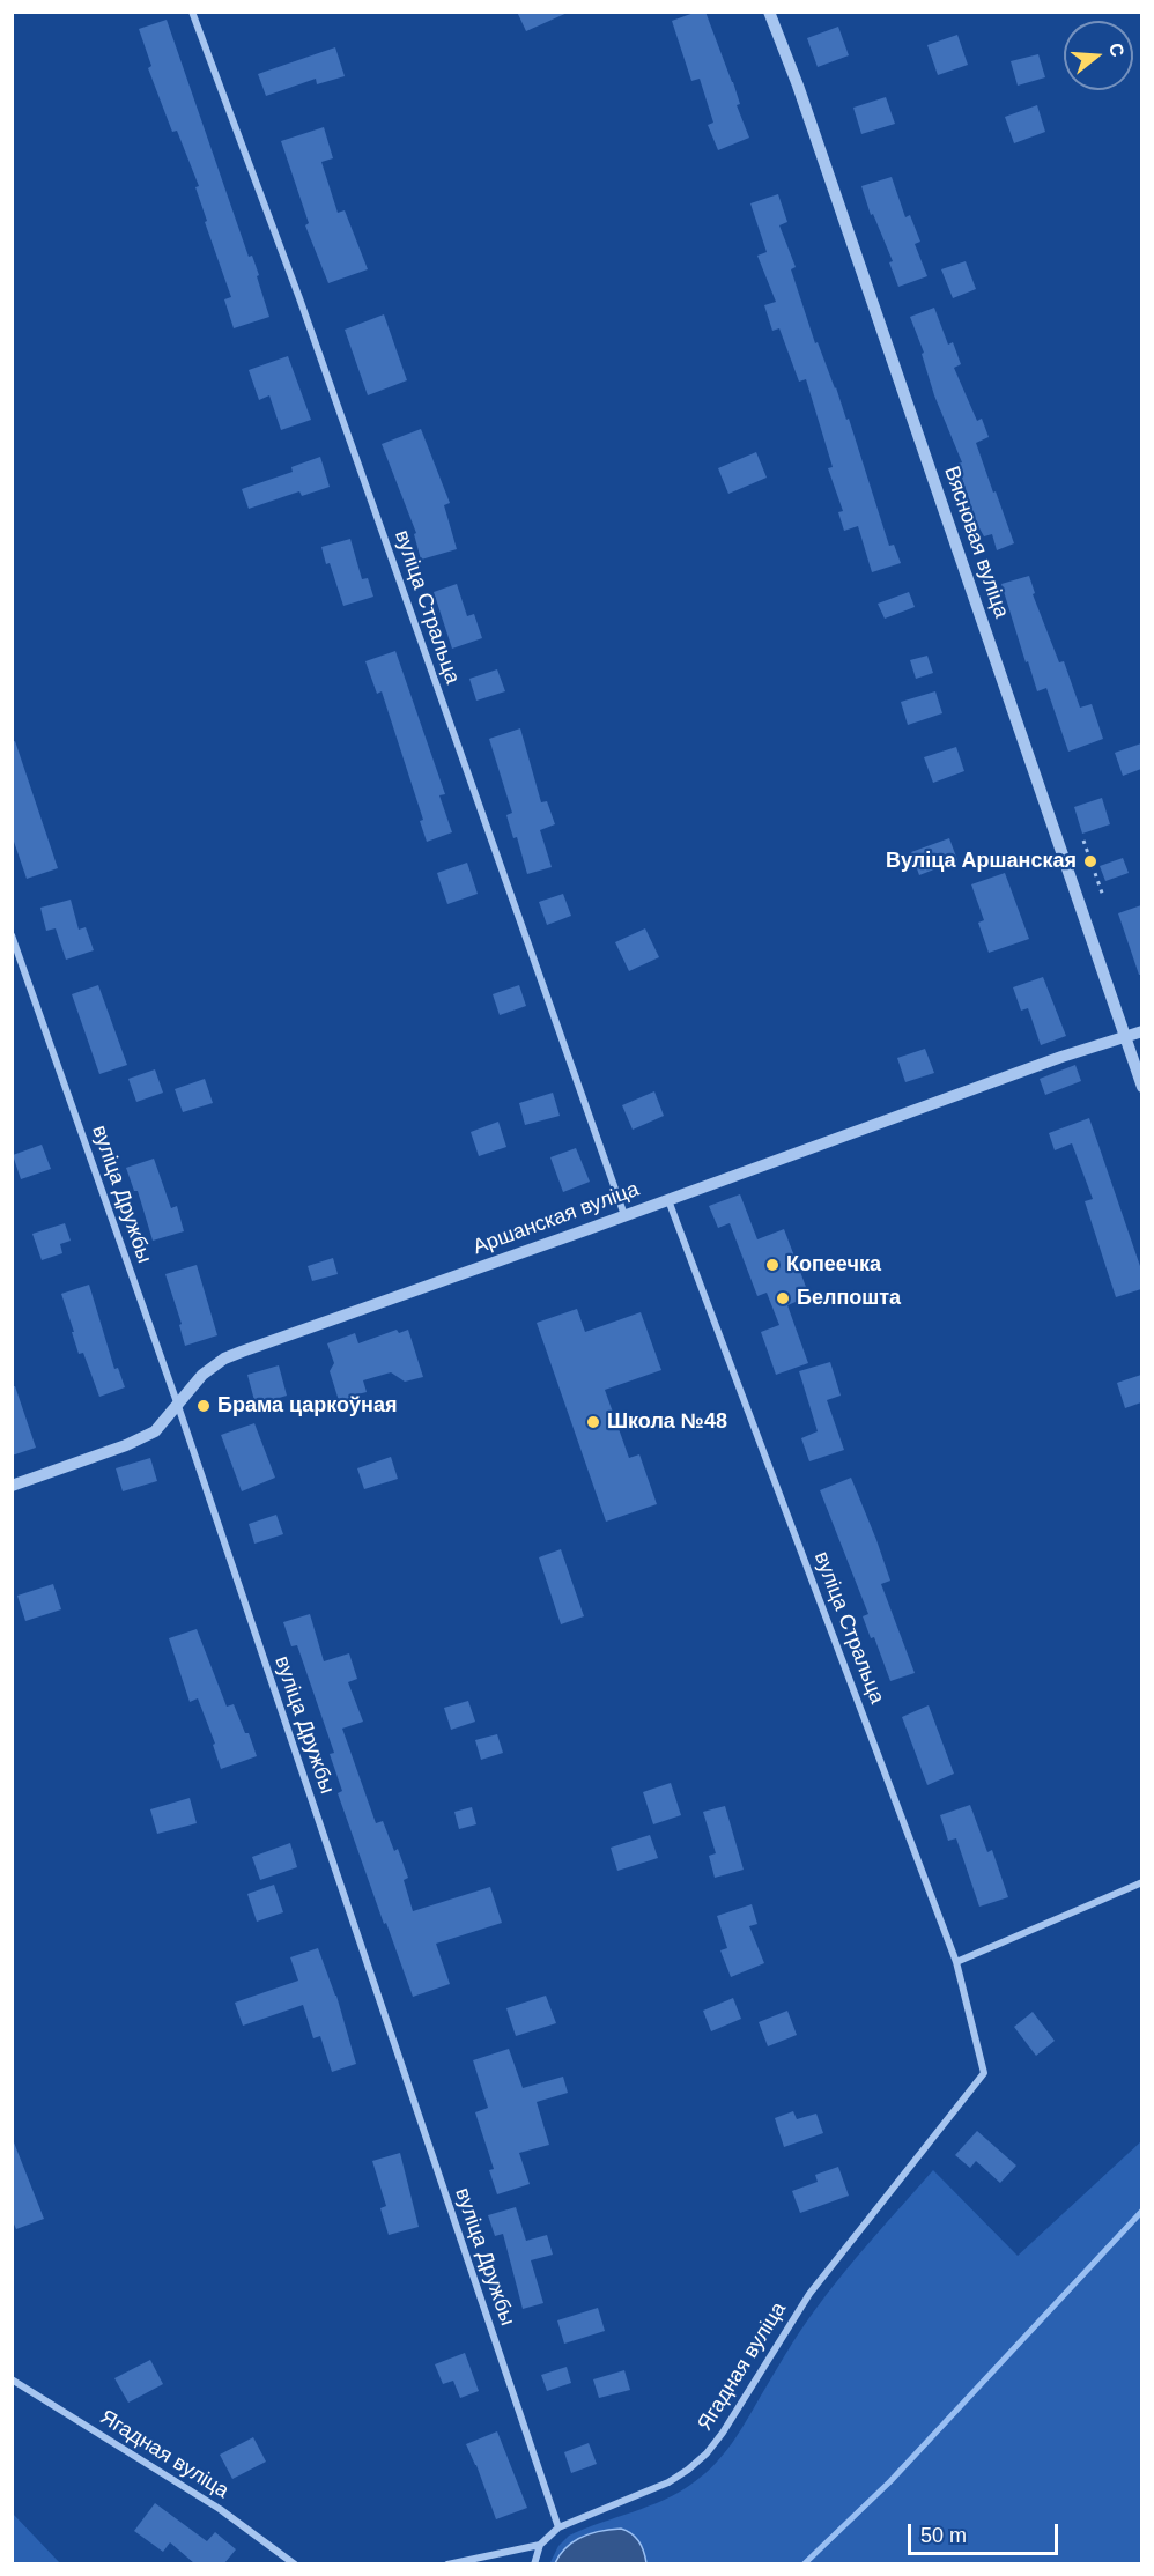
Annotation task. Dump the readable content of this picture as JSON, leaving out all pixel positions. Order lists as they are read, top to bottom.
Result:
{
  "streets": {
    "street": [
      "Вясновая вуліца",
      "вуліца Стральца",
      "вуліца Дружбы",
      "Аршанская вуліца",
      "Ягадная вуліца"
    ]
  },
  "crossings": [
    ["Вясновая вуліца", "Аршанская вуліца"],
    ["вуліца Стральца", "Аршанская вуліца"],
    ["вуліца Стральца", "Ягадная вуліца"],
    ["вуліца Дружбы", "Аршанская вуліца"],
    ["вуліца Дружбы", "Ягадная вуліца"]
  ],
  "places": [
    "Вуліца Аршанская",
    "Копеечка",
    "Белпошта",
    "Брама царкоўная",
    "Школа №48"
  ],
  "scale_bar": "50 m",
  "north": "right"
}
